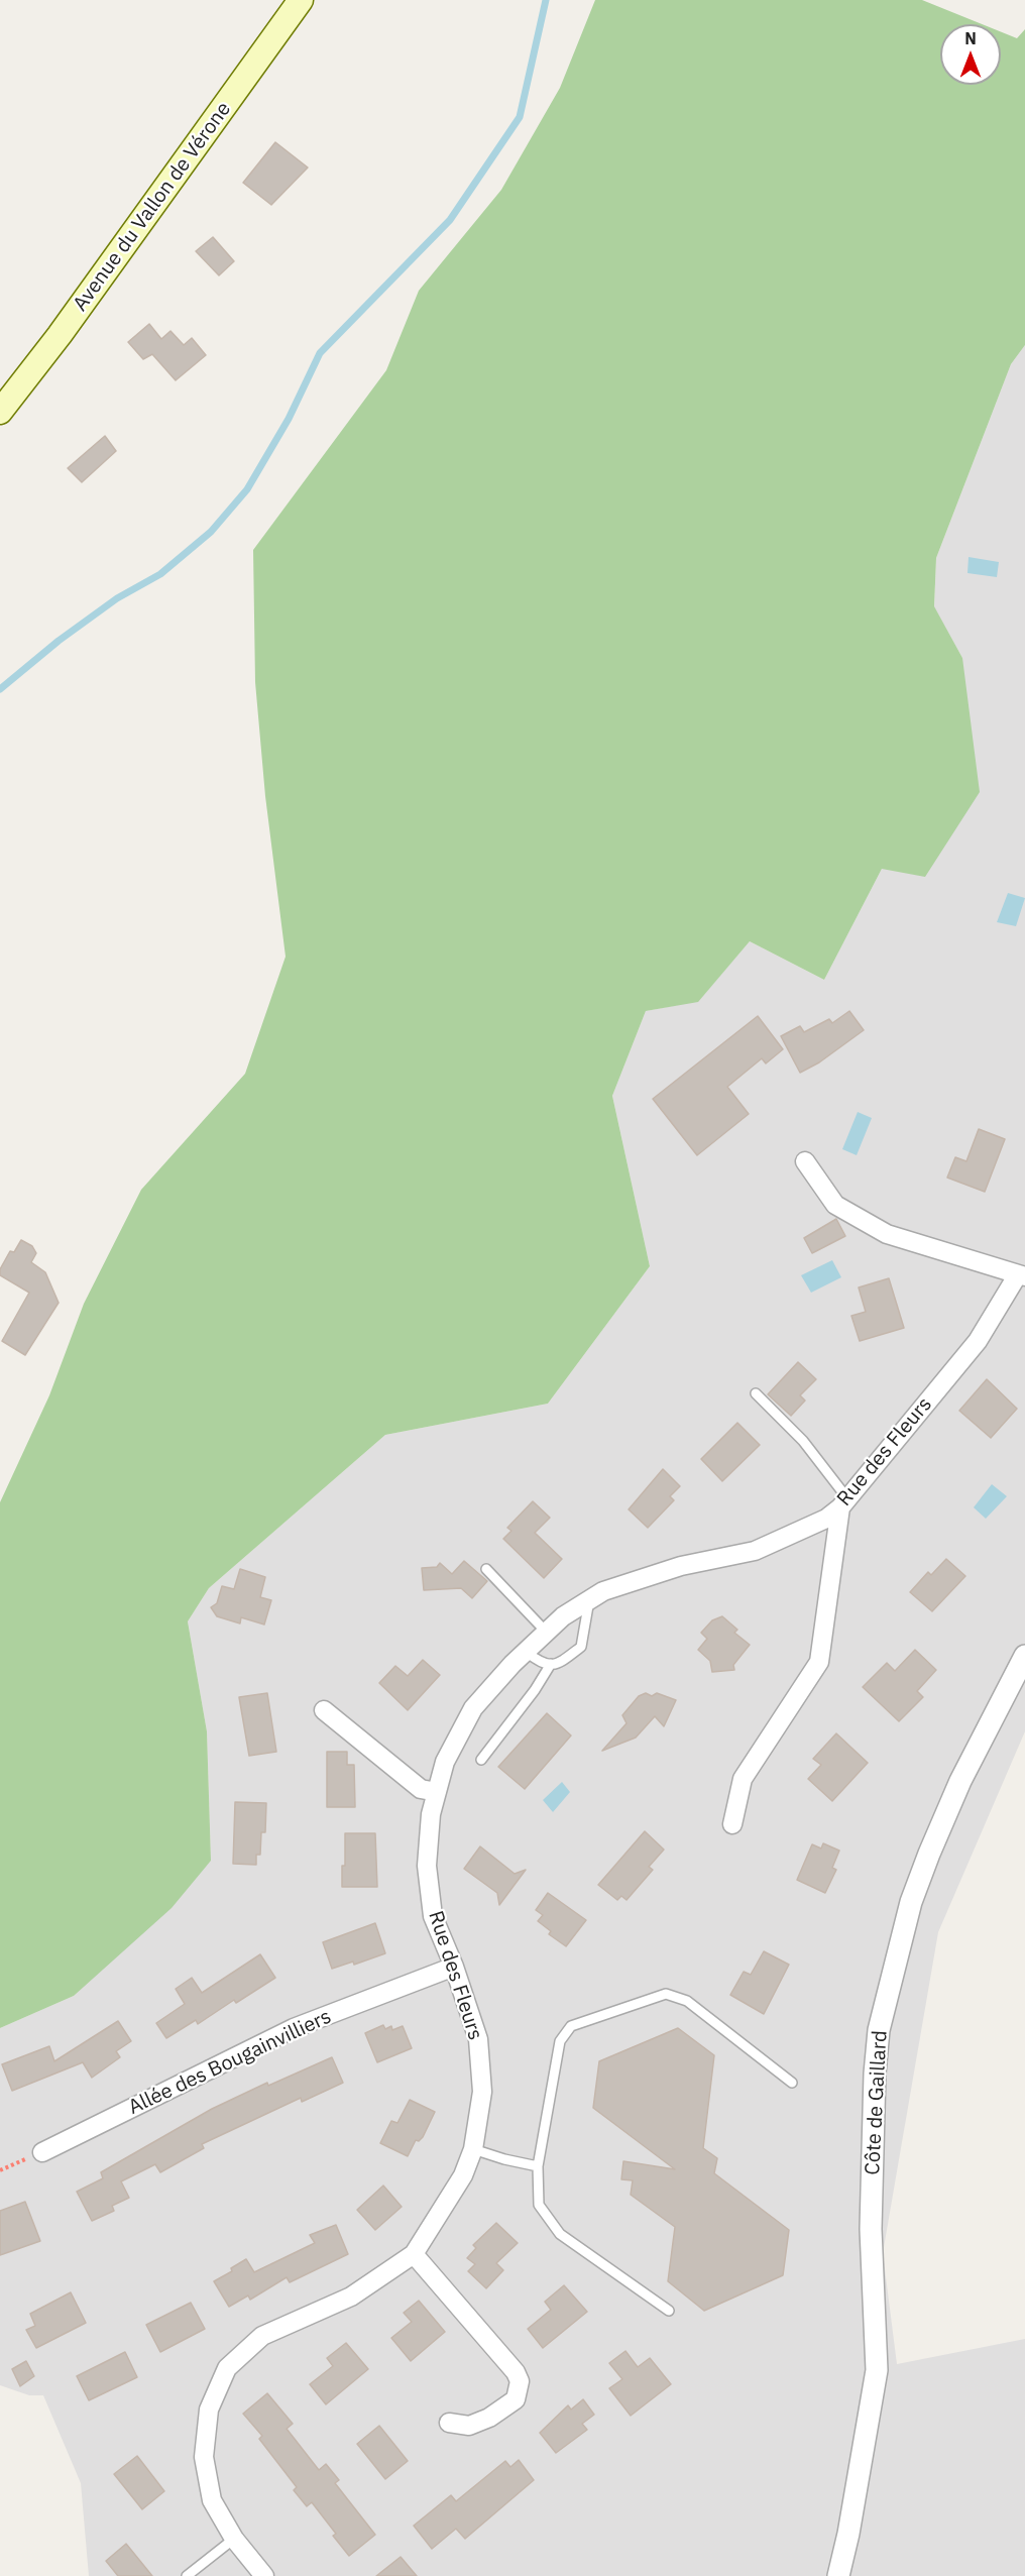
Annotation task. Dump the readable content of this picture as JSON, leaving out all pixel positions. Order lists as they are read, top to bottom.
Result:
{
  "streets": {
    "main road": ["Avenue du Vallon de Vérone"],
    "street": ["Rue des Fleurs", "Allée des Bougainvilliers", "Côte de Gaillard"]
  },
  "crossings": [
    ["Rue des Fleurs", "Allée des Bougainvilliers"]
  ],
  "north": "top"
}
